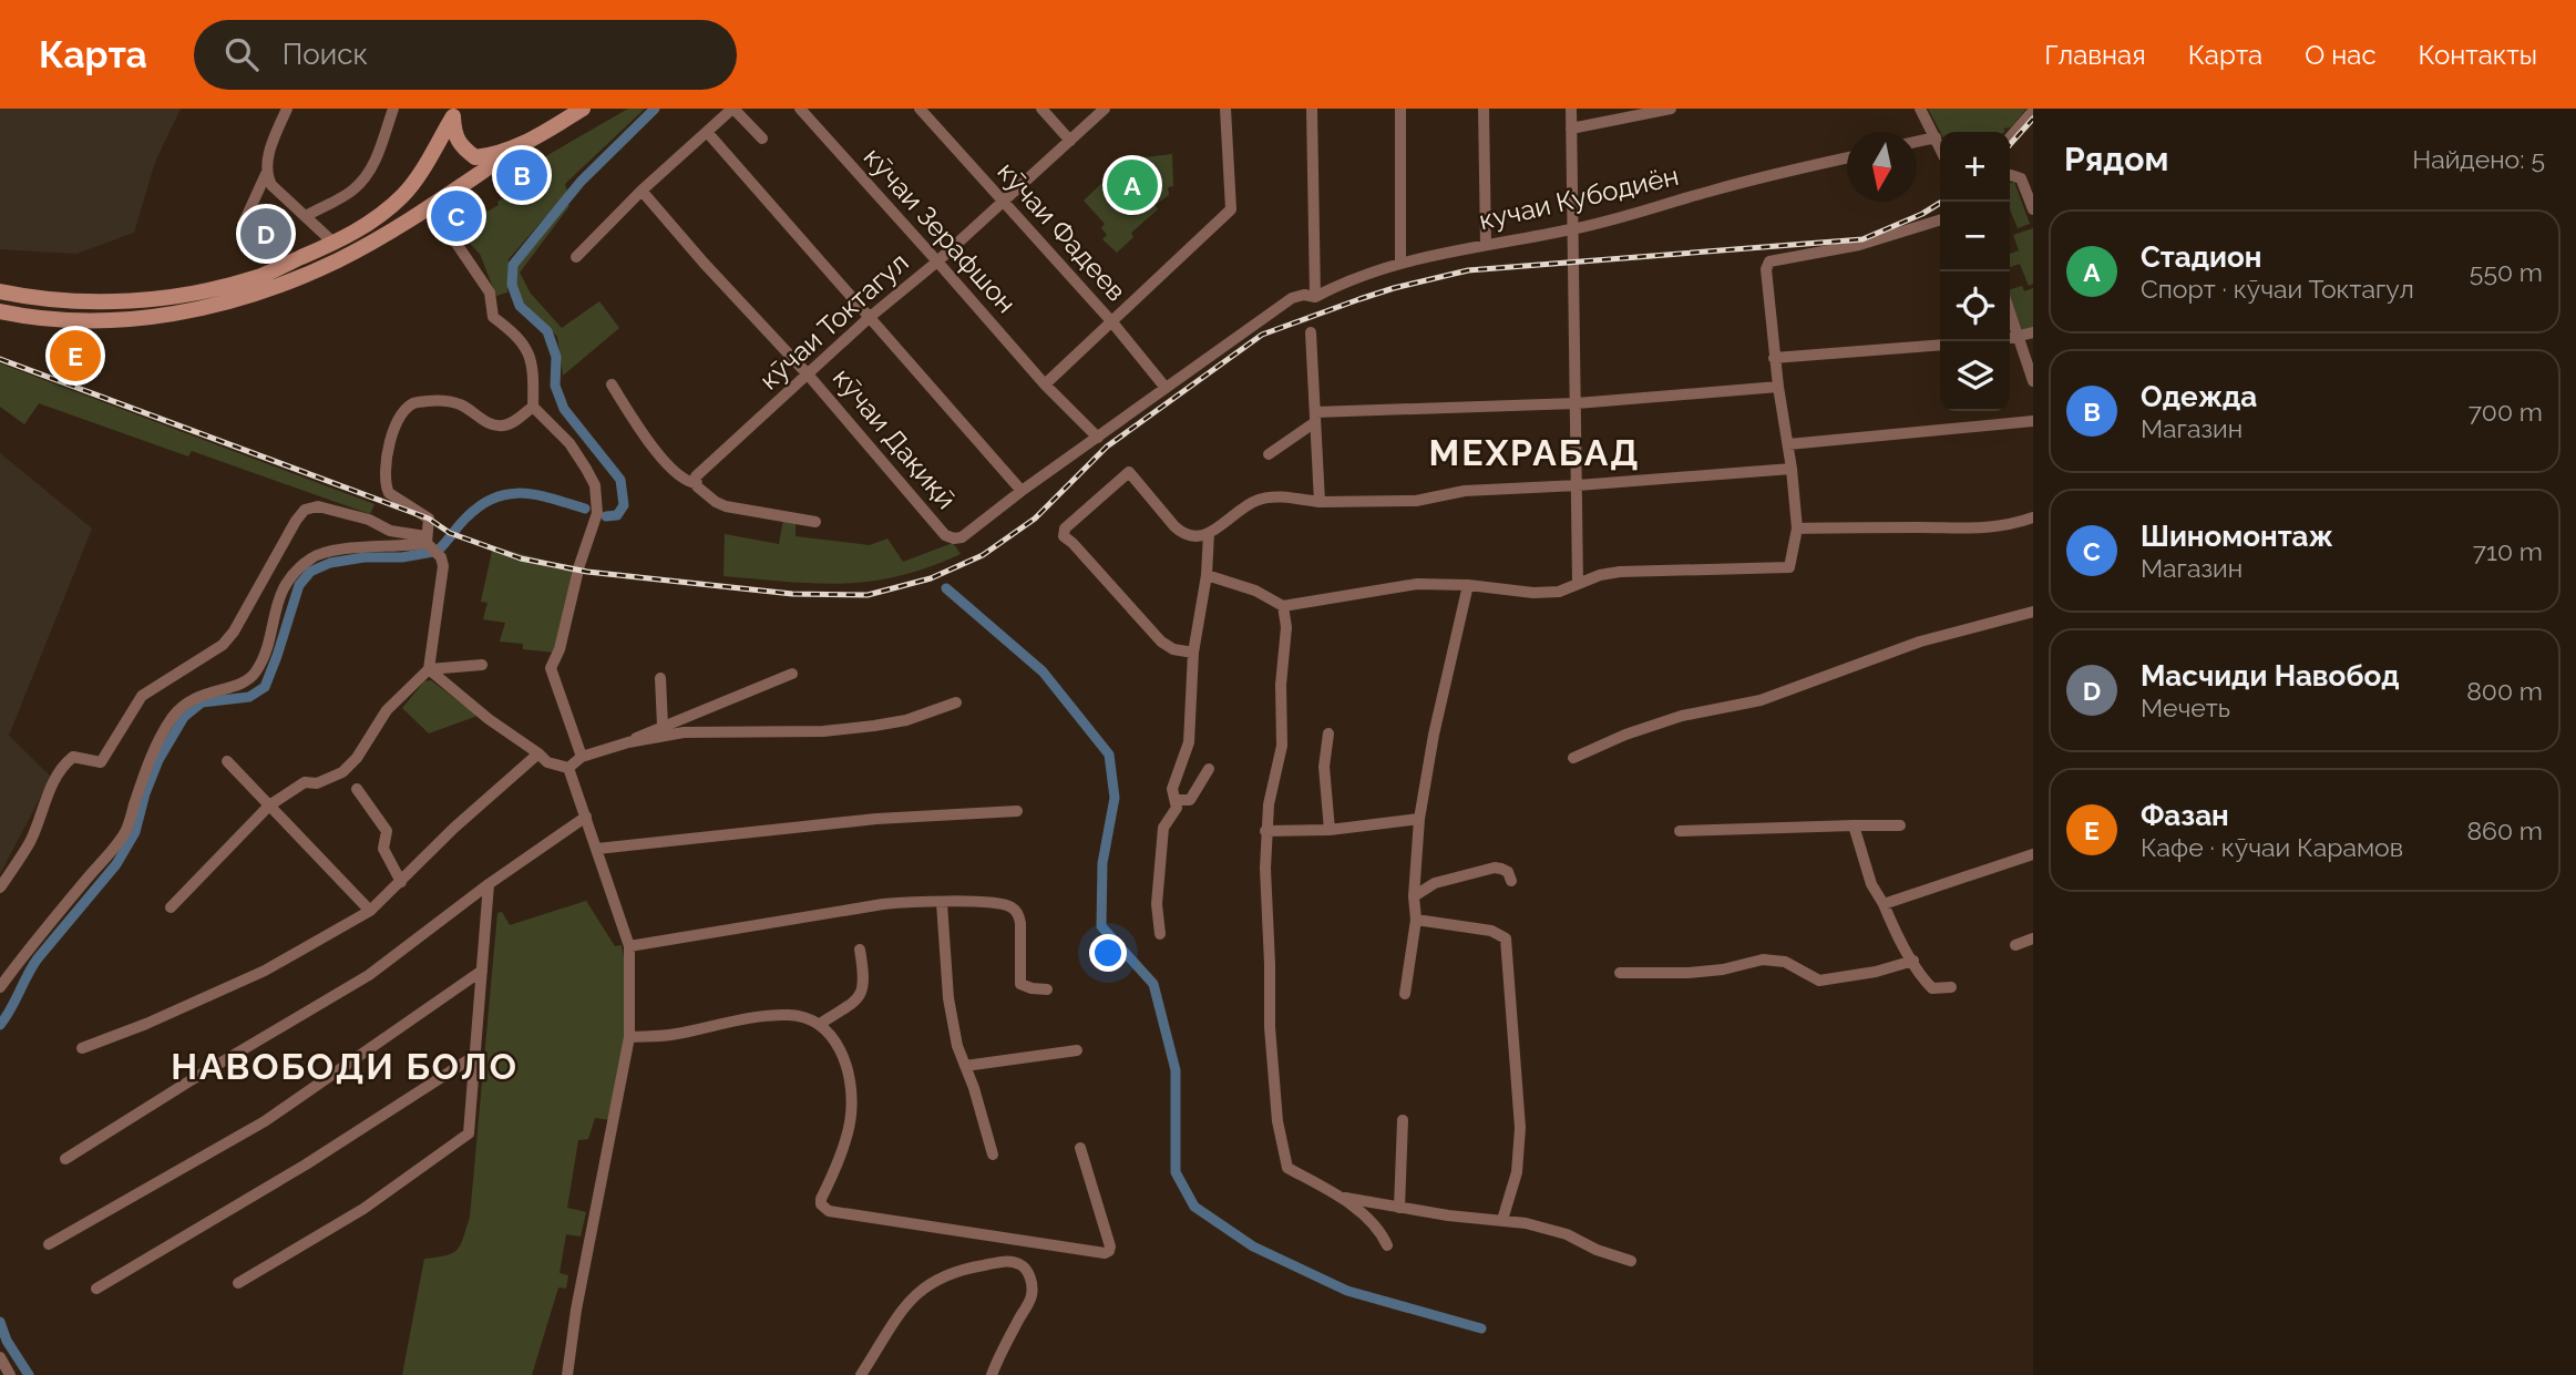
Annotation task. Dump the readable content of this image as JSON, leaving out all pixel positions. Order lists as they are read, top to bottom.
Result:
{
  "streets": {
    "street": [
      "кучаи Кубодиён",
      "кӯчаи Зерафшон",
      "кӯчаи Фадеев",
      "кӯчаи Токтагул",
      "кӯчаи Дақиқӣ"
    ]
  },
  "crossings": [
    ["кучаи Кубодиён", "кӯчаи Фадеев"],
    ["кучаи Кубодиён", "кӯчаи Дақиқӣ"],
    ["кӯчаи Зерафшон", "кӯчаи Токтагул"],
    ["кӯчаи Фадеев", "кӯчаи Токтагул"],
    ["кӯчаи Токтагул", "кӯчаи Дақиқӣ"]
  ],
  "districts": ["МЕХРАБАД", "НАВОБОДИ БОЛО"],
  "north": "bottom",
  "page": {
    "header": "Карта",
    "search": "Поиск",
    "nav": [
      "Главная",
      "Карта",
      "О нас",
      "Контакты"
    ],
    "heading": ["Рядом", "Найдено: 5"],
    "map_buttons": ["+", "−"],
    "pins": [
      "B",
      "A",
      "C",
      "D",
      "E"
    ],
    "list": [
      {
        "mark": "A",
        "name": "Стадион",
        "note": "Спорт · кӯчаи Токтагул",
        "value": "550 m"
      },
      {
        "mark": "B",
        "name": "Одежда",
        "note": "Магазин",
        "value": "700 m"
      },
      {
        "mark": "C",
        "name": "Шиномонтаж",
        "note": "Магазин",
        "value": "710 m"
      },
      {
        "mark": "D",
        "name": "Масчиди Навобод",
        "note": "Мечеть",
        "value": "800 m"
      },
      {
        "mark": "E",
        "name": "Фазан",
        "note": "Кафе · кӯчаи Карамов",
        "value": "860 m"
      }
    ]
  }
}
